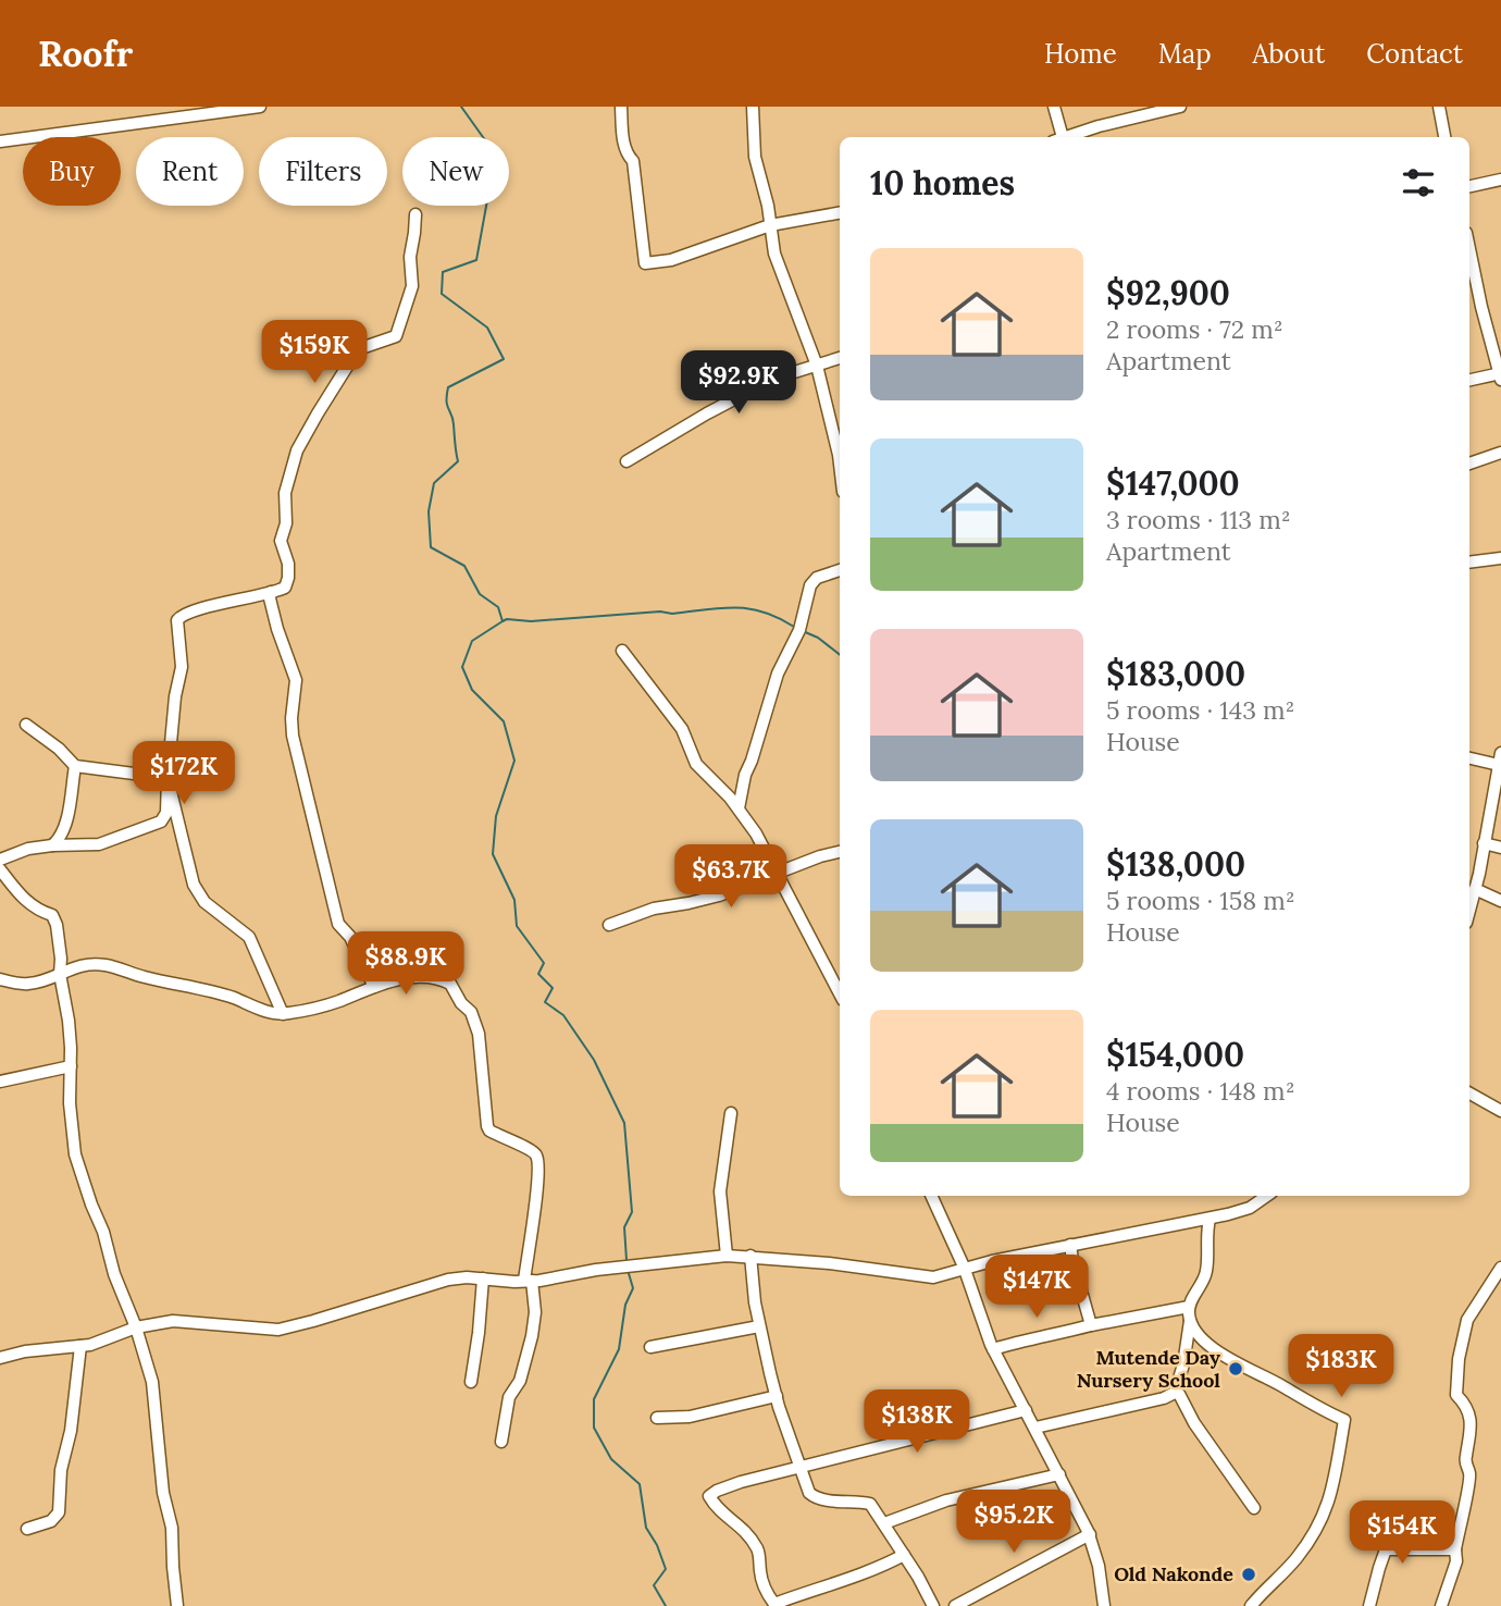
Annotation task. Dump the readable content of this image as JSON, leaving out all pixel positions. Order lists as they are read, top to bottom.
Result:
{
  "places": ["Mutende Day Nursery School", "Old Nakonde"],
  "page": {
    "header": "Roofr",
    "nav": [
      "Home",
      "Map",
      "About",
      "Contact"
    ],
    "chip": [
      "Buy",
      "Rent",
      "Filters",
      "New"
    ],
    "heading": "10 homes",
    "list": [
      {
        "name": "$92,900",
        "note": "2 rooms · 72 m² · Apartment"
      },
      {
        "name": "$147,000",
        "note": "3 rooms · 113 m² · Apartment"
      },
      {
        "name": "$183,000",
        "note": "5 rooms · 143 m² · House"
      },
      {
        "name": "$138,000",
        "note": "5 rooms · 158 m² · House"
      },
      {
        "name": "$154,000",
        "note": "4 rooms · 148 m² · House"
      }
    ],
    "price": [
      "$159K",
      "$92.9K",
      "$172K",
      "$63.7K",
      "$88.9K",
      "$147K",
      "$183K",
      "$138K",
      "$95.2K",
      "$154K"
    ]
  }
}
